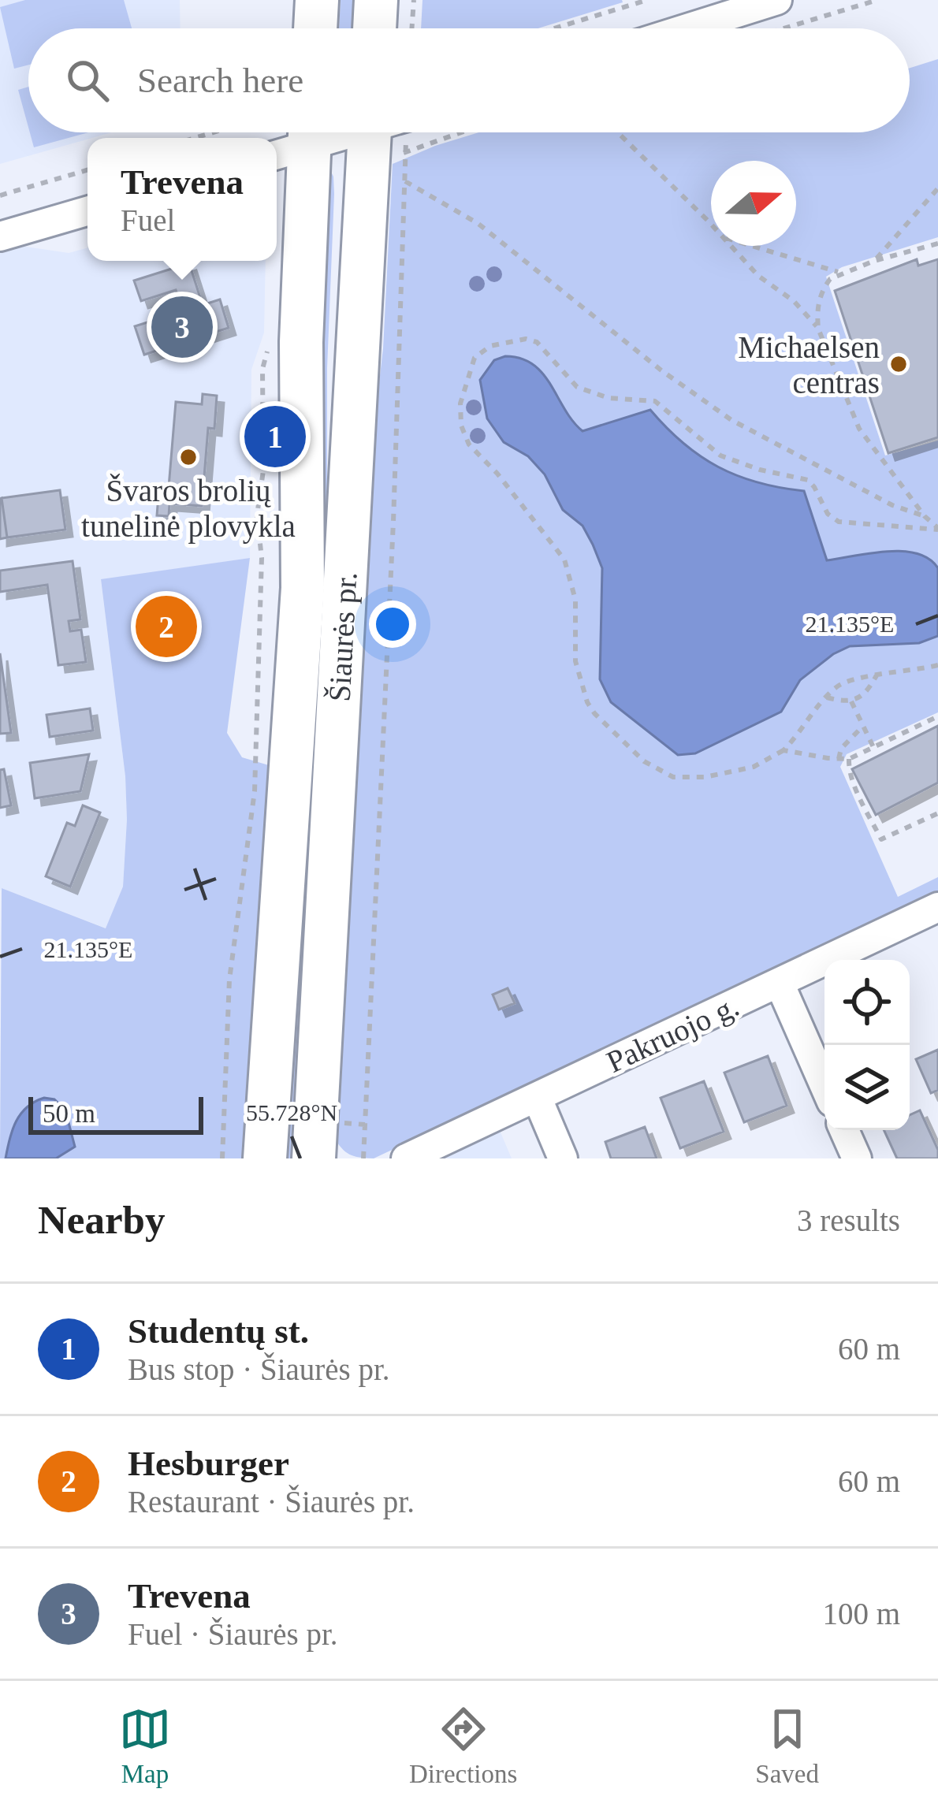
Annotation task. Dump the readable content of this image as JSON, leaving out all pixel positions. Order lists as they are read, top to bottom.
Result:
{
  "streets": {
    "main road": ["Šiaurės pr."],
    "street": ["Pakruojo g."]
  },
  "places": ["Michaelsen centras", "Švaros brolių tunelinė plovykla"],
  "scale_bar": "50 m",
  "north": "right",
  "page": {
    "search": "Search here",
    "popup": ["Trevena", "Fuel"],
    "pins": ["3", "1", "2"],
    "scale": "50 m",
    "heading": ["Nearby", "3 results"],
    "list": [
      {
        "mark": "1",
        "name": "Studentų st.",
        "note": "Bus stop · Šiaurės pr.",
        "value": "60 m"
      },
      {
        "mark": "2",
        "name": "Hesburger",
        "note": "Restaurant · Šiaurės pr.",
        "value": "60 m"
      },
      {
        "mark": "3",
        "name": "Trevena",
        "note": "Fuel · Šiaurės pr.",
        "value": "100 m"
      }
    ],
    "nav": ["Map", "Directions", "Saved"]
  },
  "coordinates": ["21.135°E", "55.728°N"]
}
